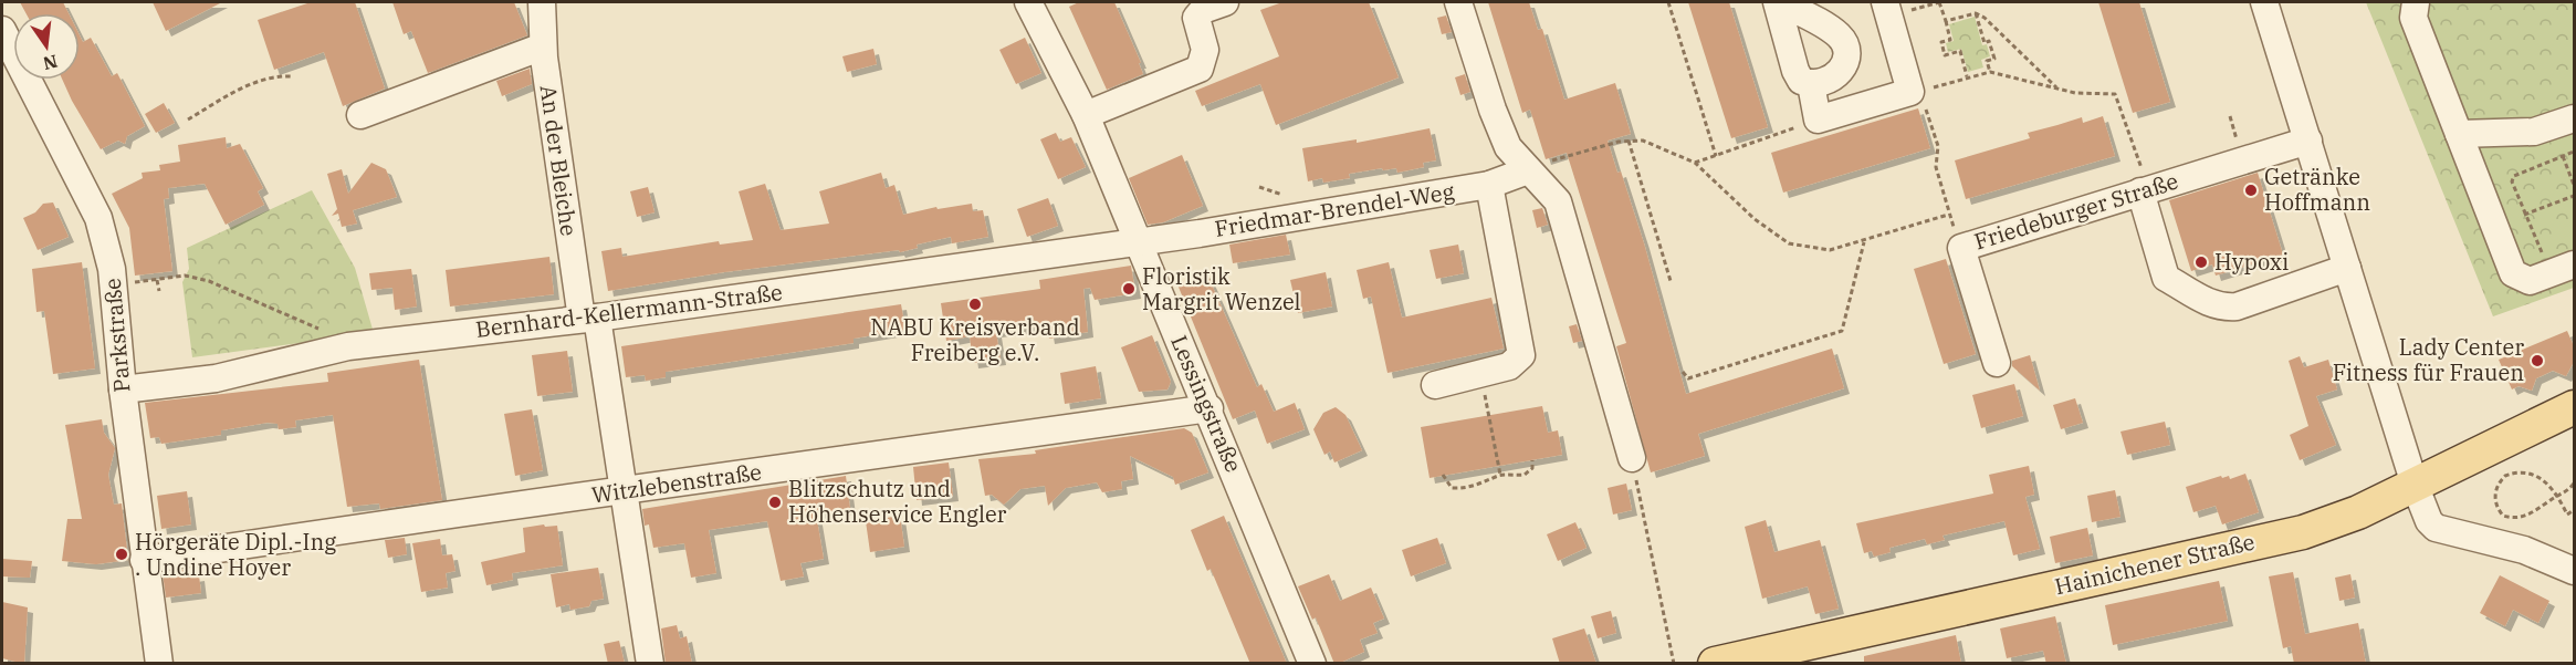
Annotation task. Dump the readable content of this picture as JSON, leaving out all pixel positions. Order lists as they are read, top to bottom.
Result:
{
  "streets": {
    "main road": ["Hainichener Straße"],
    "street": [
      "An der Bleiche",
      "Friedmar-Brendel-Weg",
      "Friedeburger Straße",
      "Bernhard-Kellermann-Straße",
      "Parkstraße",
      "Lessingstraße",
      "Witzlebenstraße"
    ]
  },
  "crossings": [
    ["An der Bleiche", "Bernhard-Kellermann-Straße"],
    ["An der Bleiche", "Witzlebenstraße"],
    ["Friedmar-Brendel-Weg", "Bernhard-Kellermann-Straße"],
    ["Friedmar-Brendel-Weg", "Lessingstraße"],
    ["Bernhard-Kellermann-Straße", "Parkstraße"],
    ["Bernhard-Kellermann-Straße", "Lessingstraße"],
    ["Parkstraße", "Witzlebenstraße"],
    ["Lessingstraße", "Witzlebenstraße"]
  ],
  "places": [
    "Getränke Hoffmann",
    "Hypoxi",
    "Floristik Margrit Wenzel",
    "NABU Kreisverband Freiberg e.V.",
    "Lady Center Fitness für Frauen",
    "Blitzschutz und Höhenservice Engler",
    "Hörgeräte Dipl.-Ing . Undine Hoyer"
  ],
  "north": "bottom"
}
